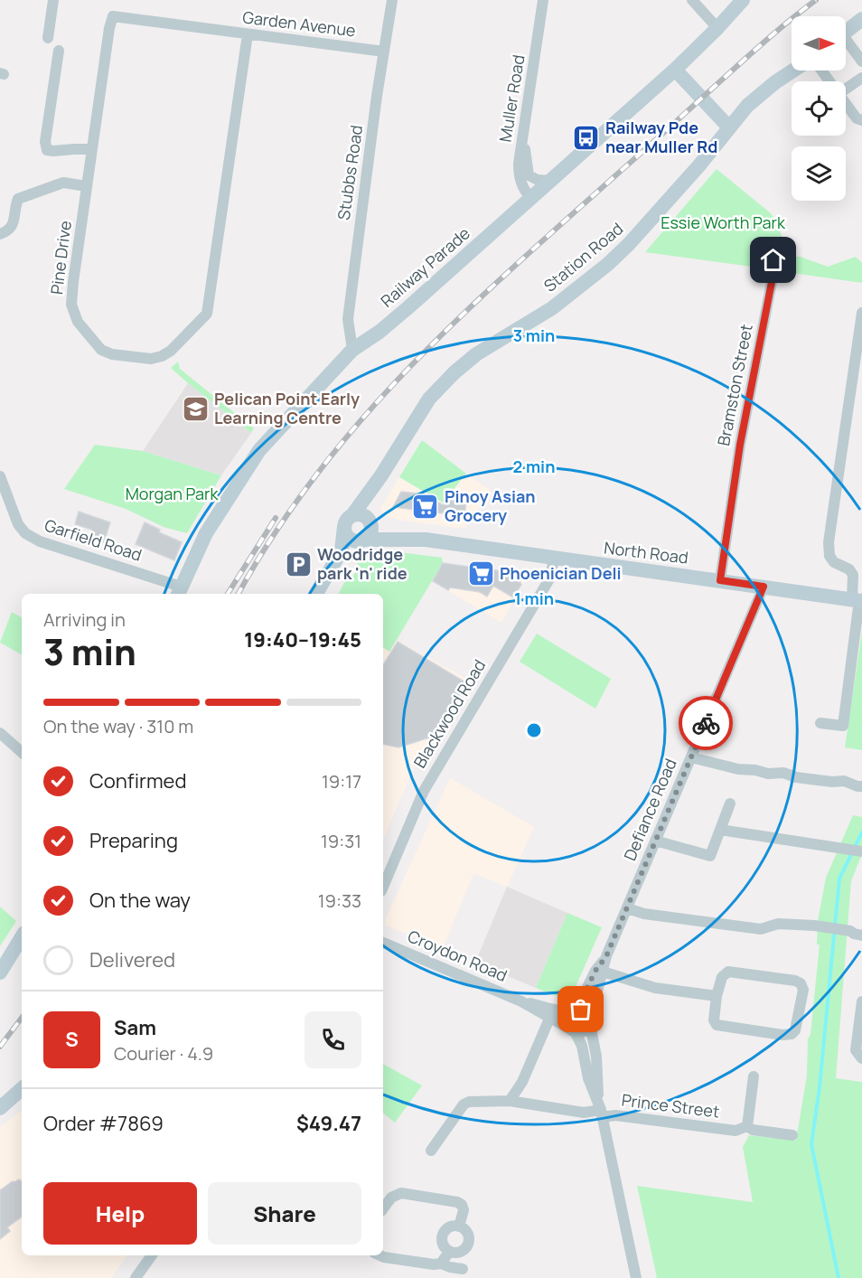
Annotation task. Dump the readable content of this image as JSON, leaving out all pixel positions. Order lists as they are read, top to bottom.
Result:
{
  "streets": {
    "street": [
      "Garden Avenue",
      "Muller Road",
      "Stubbs Road",
      "Pine Drive",
      "Station Road",
      "Railway Parade",
      "Bramston Street",
      "Garfield Road",
      "North Road",
      "Blackwood Road",
      "Defiance Road",
      "Croydon Road",
      "Prince Street"
    ]
  },
  "crossings": [
    ["Garden Avenue", "Stubbs Road"],
    ["Garden Avenue", "Pine Drive"],
    ["Muller Road", "Railway Parade"],
    ["Stubbs Road", "Railway Parade"],
    ["Station Road", "North Road"],
    ["Railway Parade", "Garfield Road"],
    ["Bramston Street", "North Road"],
    ["North Road", "Blackwood Road"],
    ["North Road", "Defiance Road"],
    ["Defiance Road", "Croydon Road"],
    ["Defiance Road", "Prince Street"]
  ],
  "parks": ["Essie Worth Park", "Morgan Park"],
  "places": {
    "bus stop": ["Railway Pde near Muller Rd"],
    "school or university": ["Pelican Point Early Learning Centre"],
    "supermarket": ["Pinoy Asian Grocery", "Phoenician Deli"],
    "parking": ["Woodridge park 'n' ride"]
  },
  "north": "right",
  "page": {
    "heading": ["3 min", "Arriving in", "19:40–19:45"],
    "panel": [
      "Sam",
      "Courier · 4.9",
      "Order #7869",
      "$49.47"
    ],
    "bar": "On the way · 310 m",
    "list": [
      ["Confirmed", "19:17"],
      ["Preparing", "19:31"],
      ["On the way", "19:33"],
      "Delivered"
    ],
    "round": "S",
    "buttons": ["Help", "Share"]
  },
  "rings": ["3 min", "2 min", "1 min"]
}
